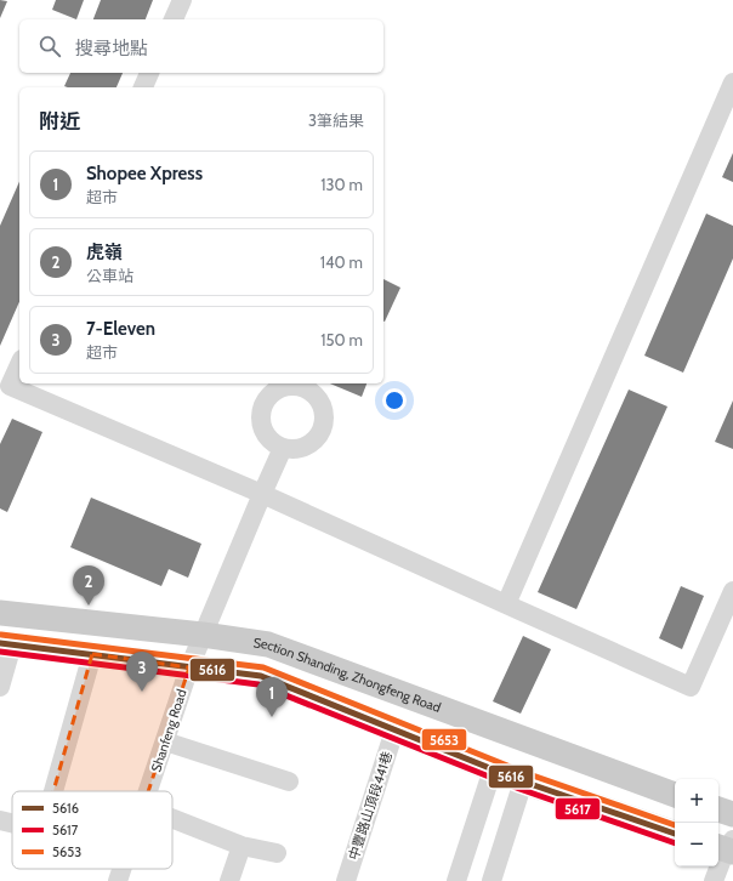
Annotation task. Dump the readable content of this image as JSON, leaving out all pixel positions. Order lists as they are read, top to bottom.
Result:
{
  "streets": {
    "main road": ["Section Shanding, Zhongfeng Road"],
    "street": ["Shanfeng Road", "中豐路山頂段441巷"]
  },
  "crossings": [
    ["Section Shanding, Zhongfeng Road", "Shanfeng Road"]
  ],
  "lines": ["transit line 5653", "transit line 5616", "transit line 5617"],
  "legend": ["5616", "5617", "5653"],
  "page": {
    "search": "搜尋地點",
    "heading": ["附近", "3筆結果"],
    "list": [
      {
        "mark": "1",
        "name": "Shopee Xpress",
        "note": "超市",
        "value": "130 m"
      },
      {
        "mark": "2",
        "name": "虎嶺",
        "note": "公車站",
        "value": "140 m"
      },
      {
        "mark": "3",
        "name": "7-Eleven",
        "note": "超市",
        "value": "150 m"
      }
    ],
    "pins": ["2", "3", "1"],
    "map_buttons": ["+", "−"]
  }
}
